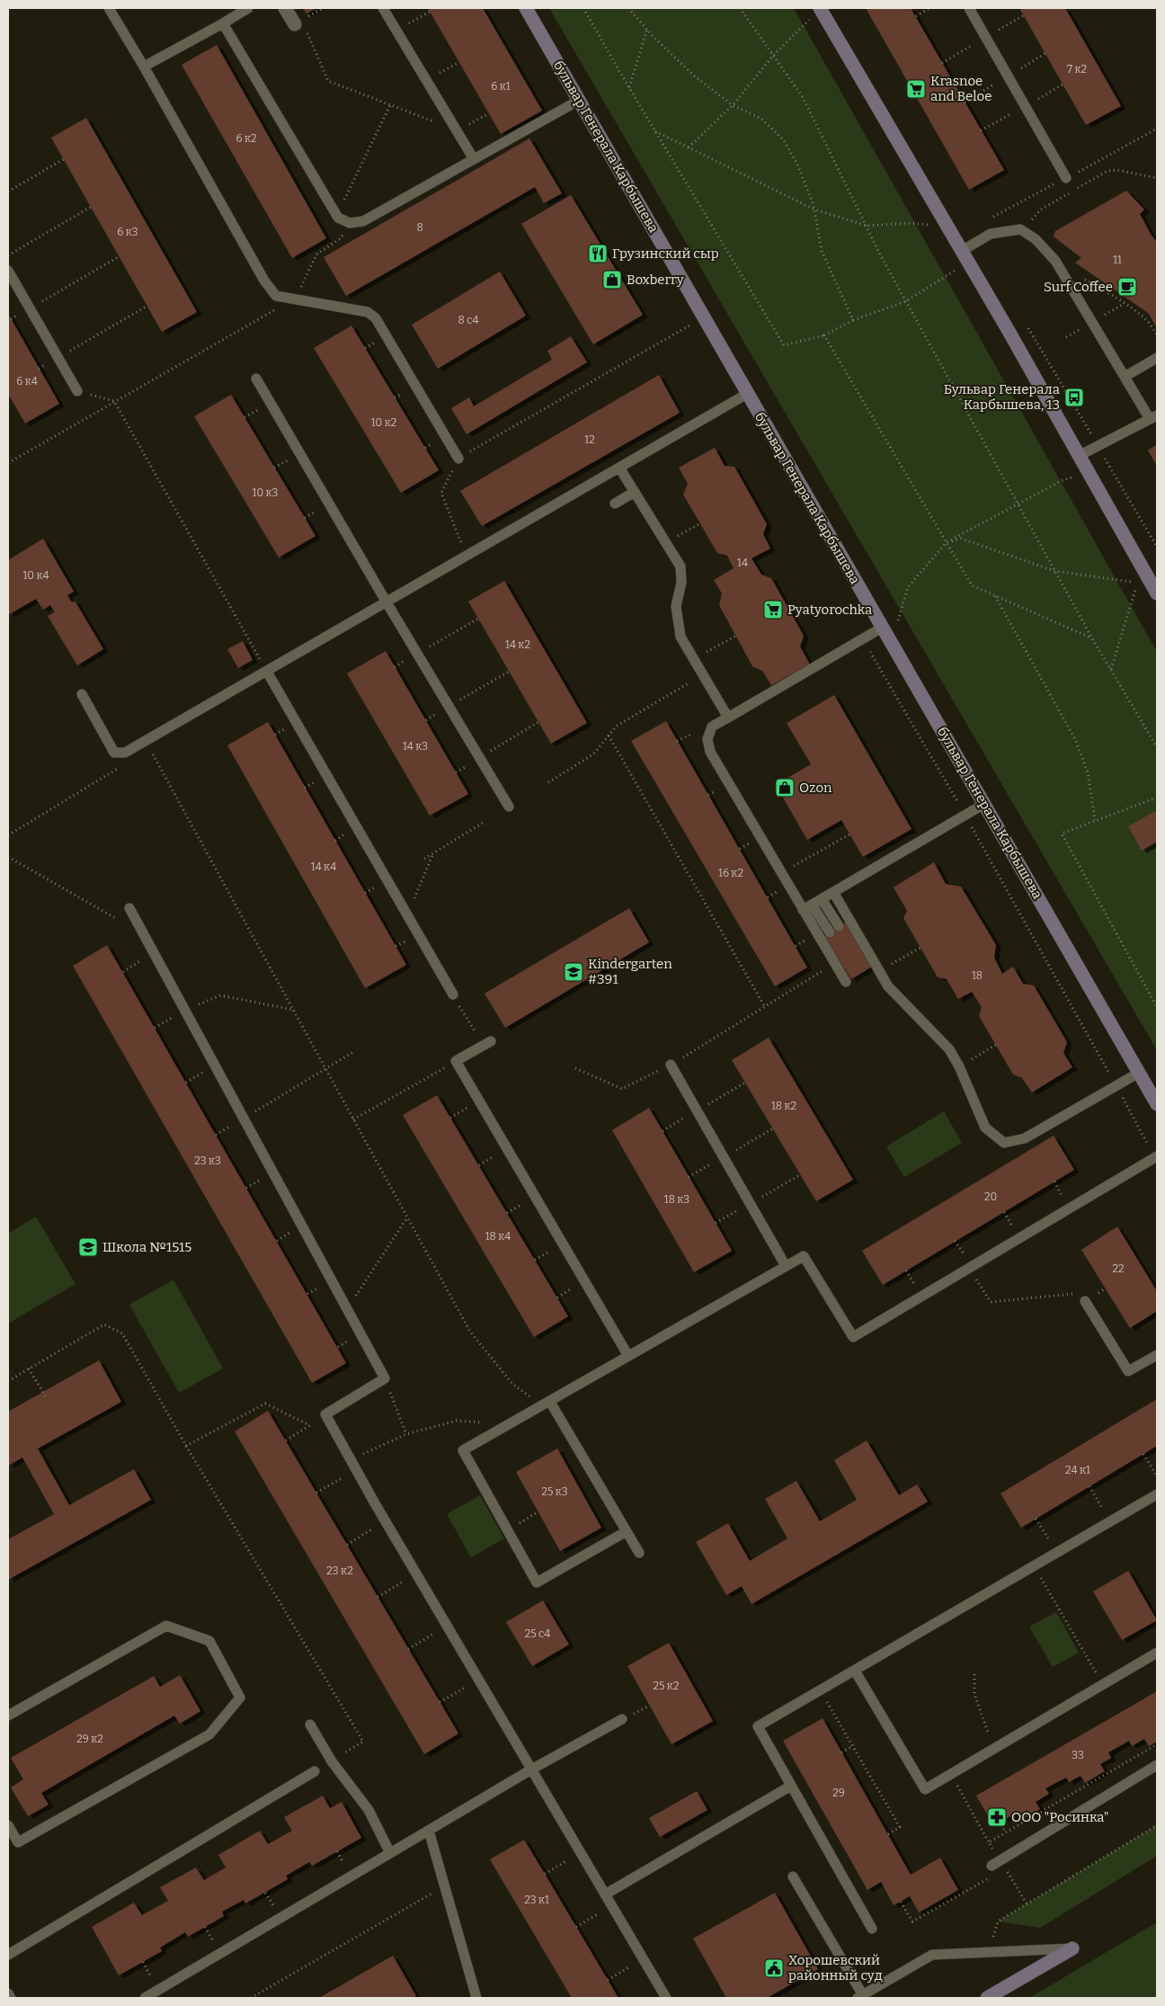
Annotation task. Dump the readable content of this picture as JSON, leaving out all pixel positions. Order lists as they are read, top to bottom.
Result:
{
  "streets": {
    "street": ["бульвар Генерала Карбышева"]
  },
  "places": {
    "supermarket": ["Krasnoe and Beloe", "Pyatyorochka"],
    "restaurant": ["Грузинский сыр"],
    "shop": ["Boxberry", "Ozon"],
    "cafe": ["Surf Coffee"],
    "bus stop": ["Бульвар Генерала Карбышева, 13"],
    "school or university": ["Kindergarten #391", "Школа №1515"],
    "pharmacy": ["ООО \"Росинка\""],
    "public building": ["Хорошевский районный суд"]
  },
  "house_numbers": [
    "7 к2",
    "6 к1",
    "6 к2",
    "8",
    "6 к3",
    "11",
    "8 с4",
    "6 к4",
    "10 к2",
    "12",
    "10 к3",
    "14",
    "10 к4",
    "14 к2",
    "14 к3",
    "14 к4",
    "16 к2",
    "18",
    "18 к2",
    "23 к3",
    "20",
    "18 к3",
    "18 к4",
    "22",
    "24 к1",
    "25 к3",
    "23 к2",
    "25 с4",
    "25 к2",
    "29 к2",
    "33",
    "29",
    "23 к1"
  ]
}
